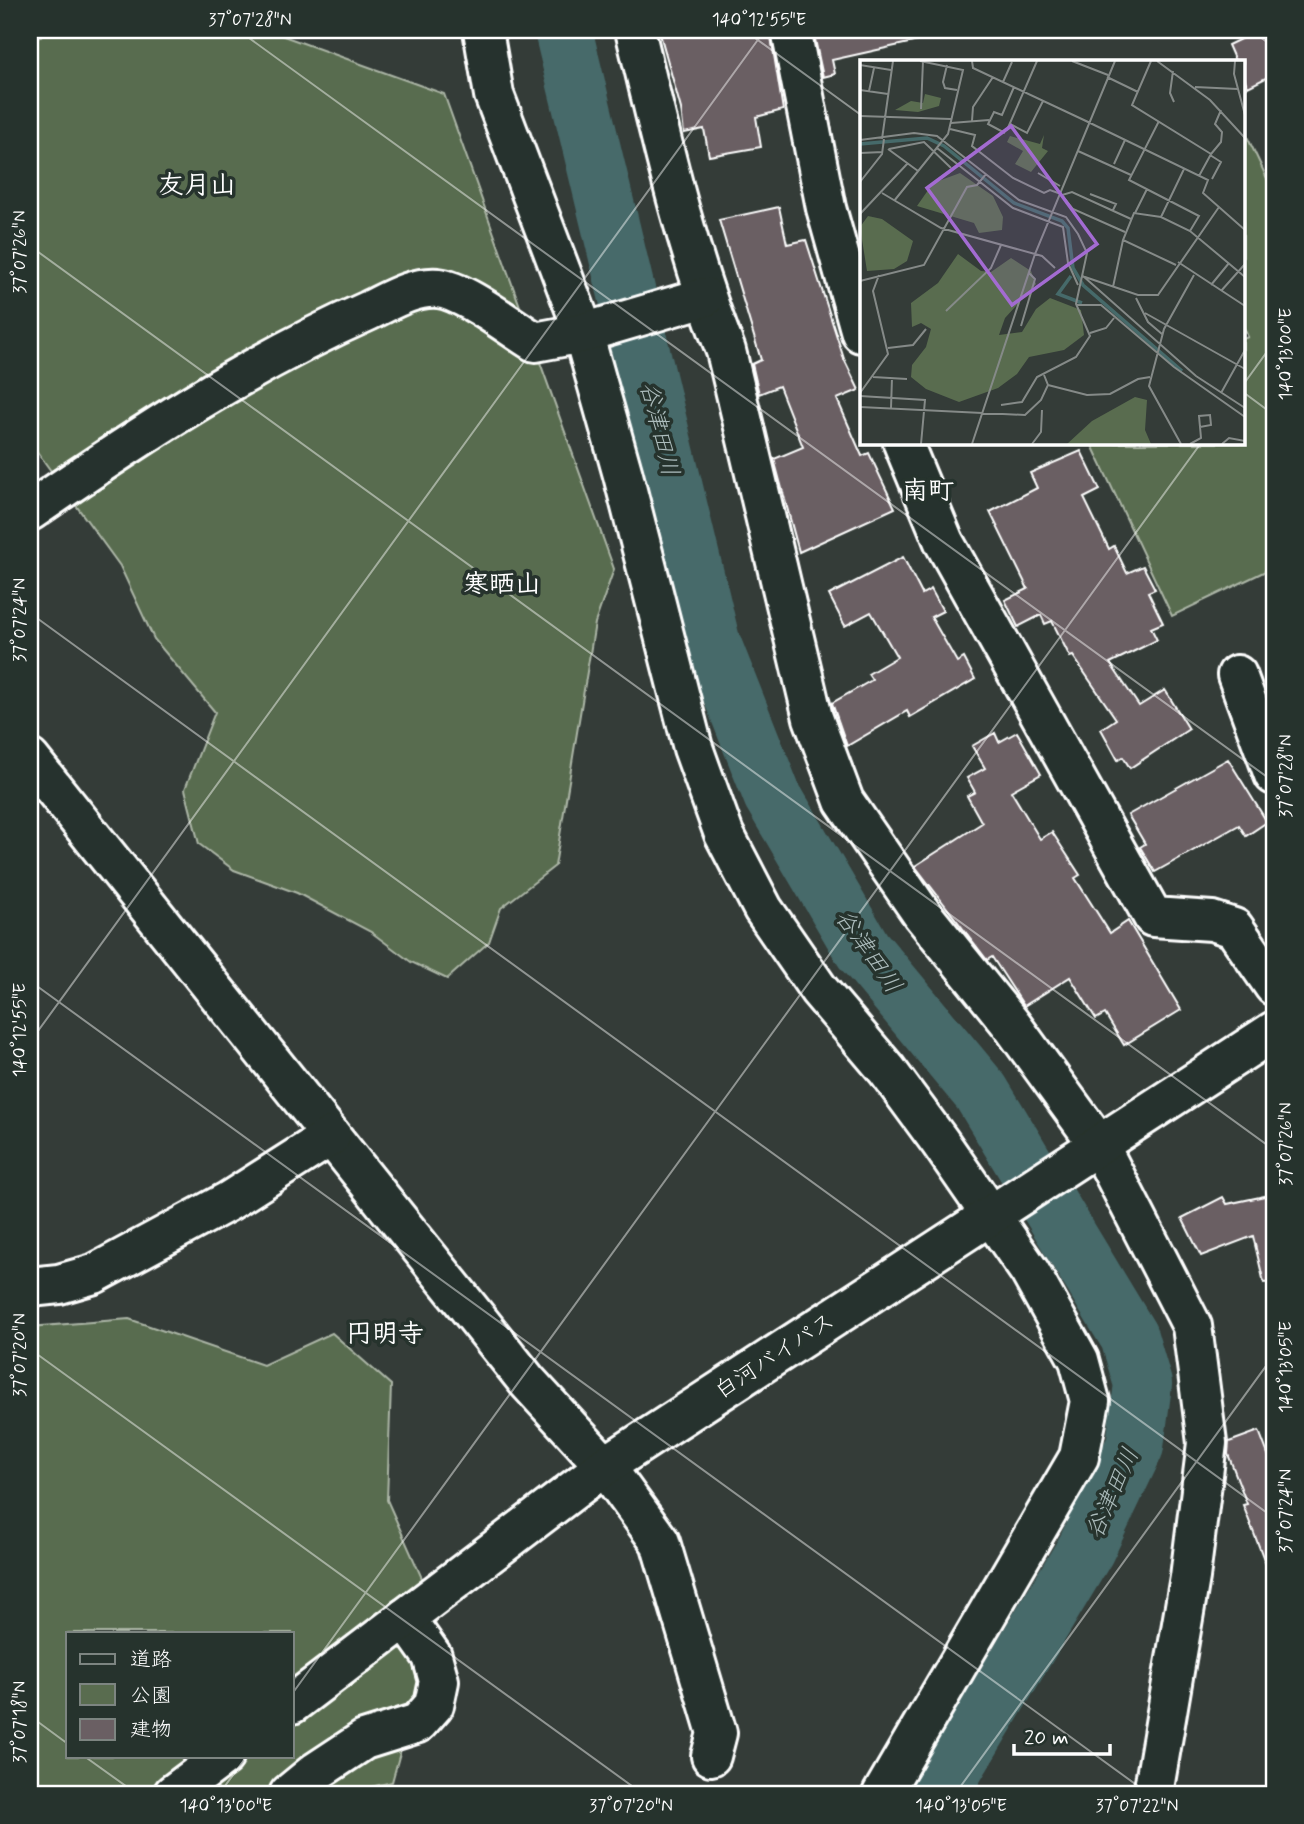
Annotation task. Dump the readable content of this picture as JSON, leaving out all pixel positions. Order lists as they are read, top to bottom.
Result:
{
  "streets": {
    "main road": ["白河バイパス"]
  },
  "districts": [
    "友月山",
    "南町",
    "寒晒山",
    "円明寺"
  ],
  "water": ["谷津田川"],
  "legend": ["道路", "公園", "建物"],
  "scale_bar": "20 m",
  "coordinates": [
    "37°07'28\"N",
    "140°12'55\"E",
    "37°07'26\"N",
    "140°13'00\"E",
    "37°07'24\"N",
    "37°07'20\"N",
    "140°13'05\"E",
    "37°07'18\"N",
    "37°07'22\"N"
  ]
}
